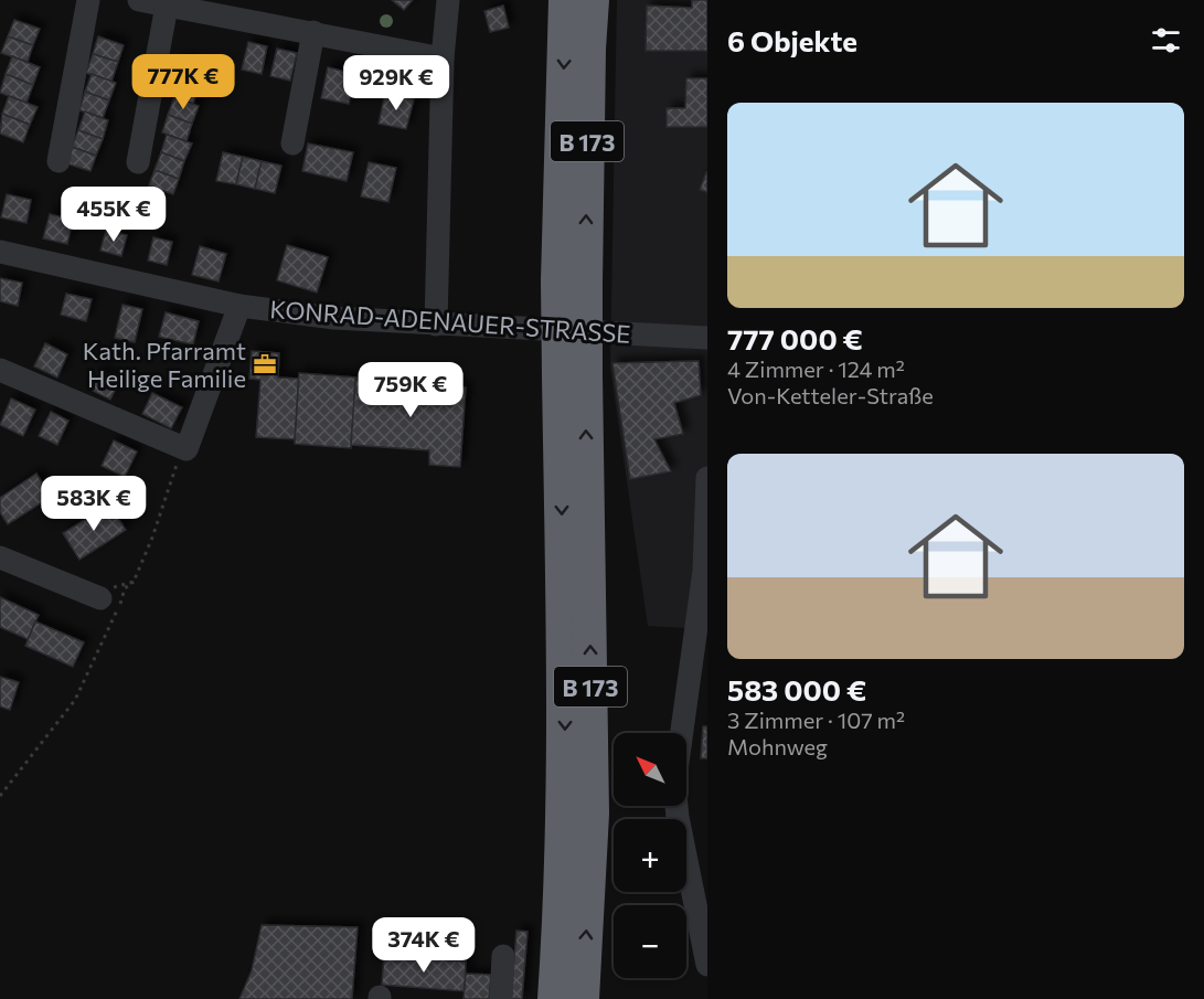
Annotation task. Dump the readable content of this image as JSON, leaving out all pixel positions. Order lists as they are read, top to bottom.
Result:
{
  "streets": {
    "highway": ["B 173"],
    "street": ["KONRAD-ADENAUER-STRASSE"]
  },
  "places": {
    "office": ["Kath. Pfarramt Heilige Familie"]
  },
  "north": "top left",
  "page": {
    "heading": "6 Objekte",
    "price": [
      "777K €",
      "929K €",
      "455K €",
      "759K €",
      "583K €",
      "374K €"
    ],
    "list": [
      {
        "name": "777 000 €",
        "note": "4 Zimmer · 124 m² · Von-Ketteler-Straße"
      },
      {
        "name": "583 000 €",
        "note": "3 Zimmer · 107 m² · Mohnweg"
      }
    ],
    "map_buttons": ["+", "−"]
  }
}
